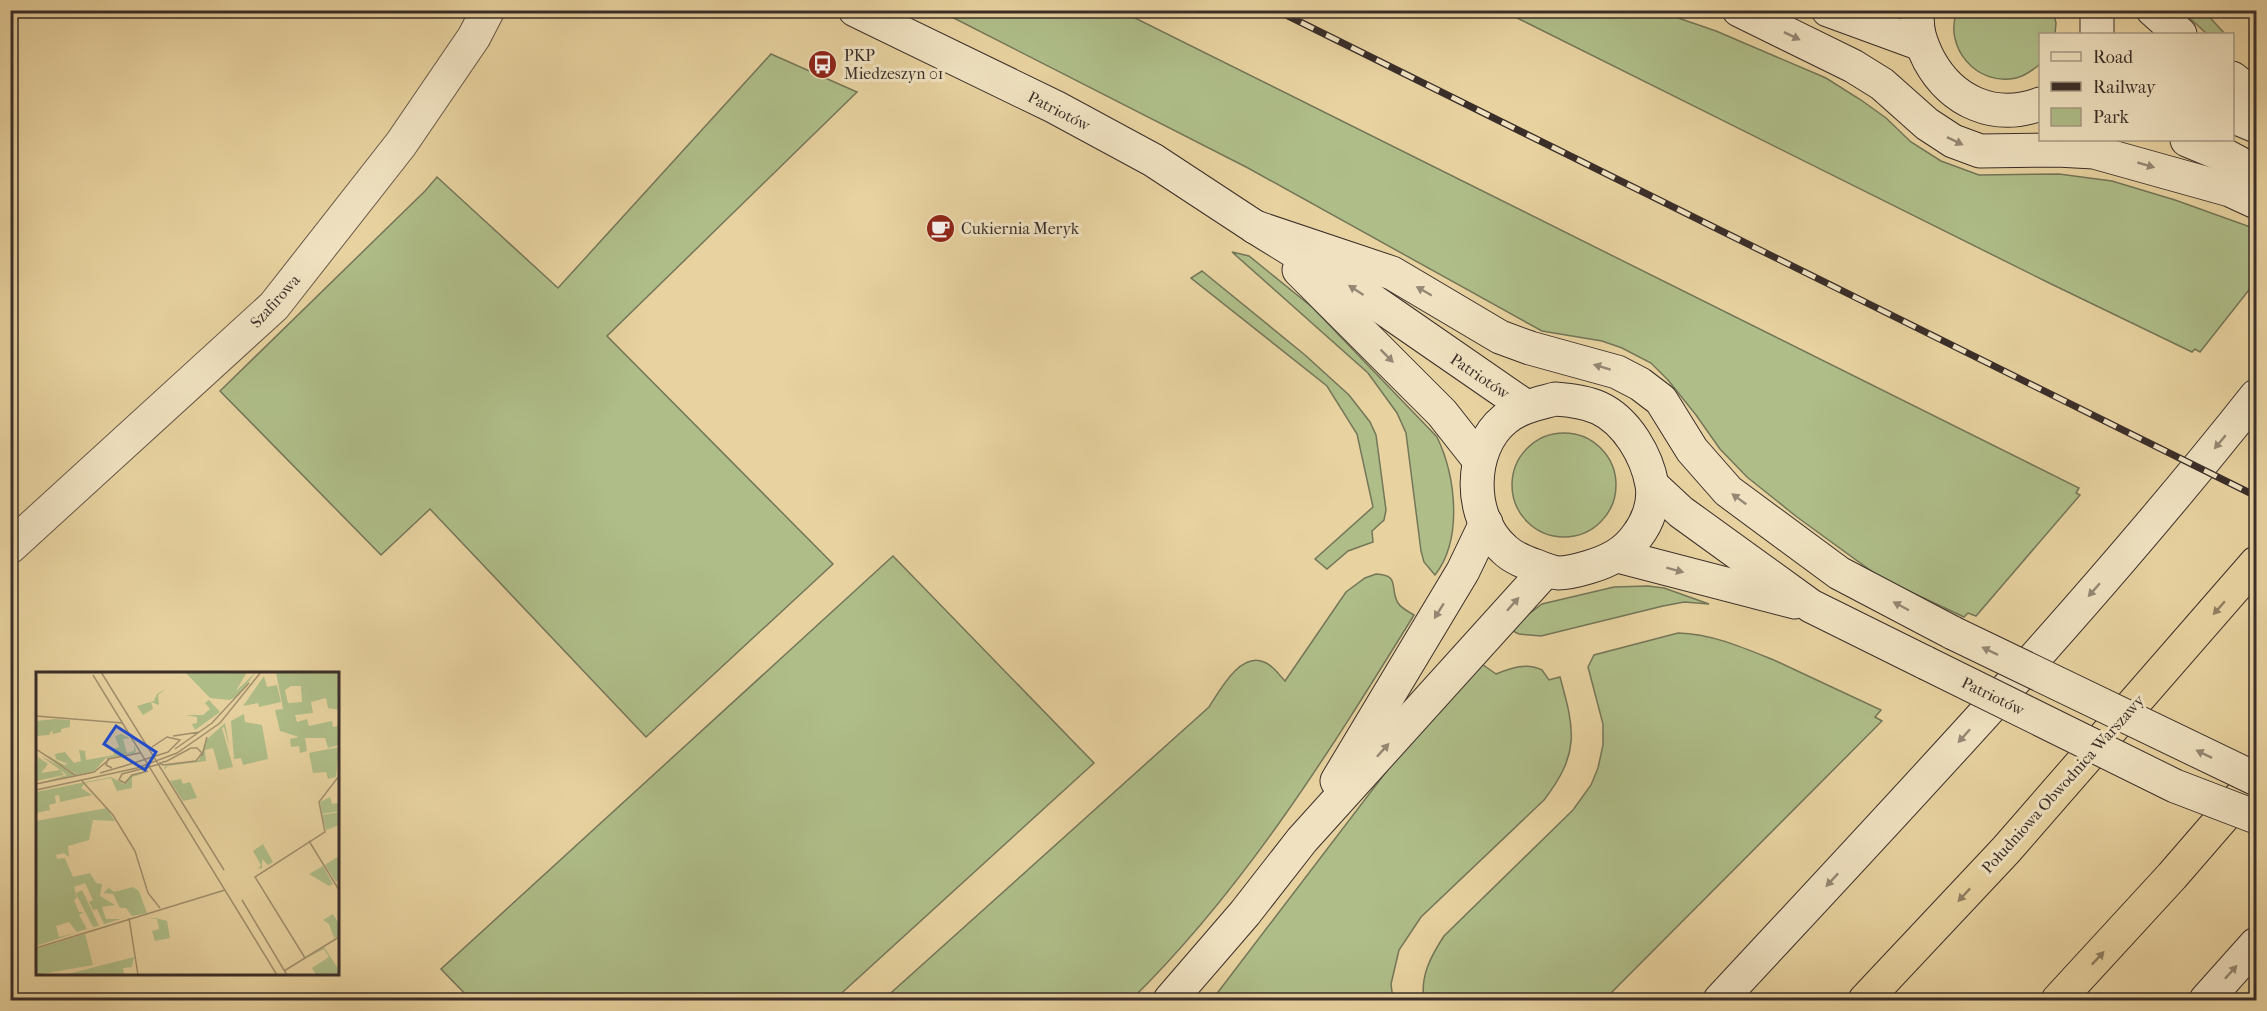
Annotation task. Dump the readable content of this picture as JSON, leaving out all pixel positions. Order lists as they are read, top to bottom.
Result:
{
  "streets": {
    "highway": ["Południowa Obwodnica Warszawy"],
    "main road": ["Patriotów", "Szafirowa"]
  },
  "places": {
    "bus stop": ["PKP Miedzeszyn 01"],
    "cafe": ["Cukiernia Meryk"]
  },
  "legend": ["Road", "Railway", "Park"]
}
